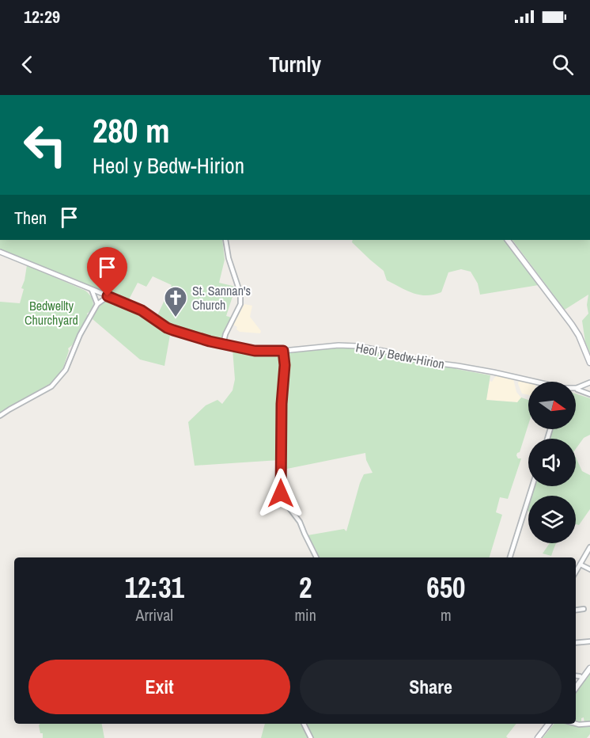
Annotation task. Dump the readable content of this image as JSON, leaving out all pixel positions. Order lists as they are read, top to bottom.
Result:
{
  "streets": {
    "street": ["Heol y Bedw-Hirion"]
  },
  "parks": ["Bedwellty Churchyard"],
  "places": {
    "church": ["St. Sannan's Church"]
  },
  "north": "right",
  "page": {
    "status": "12:29",
    "header": "Turnly",
    "turn": ["280 m", "Heol y Bedw-Hirion"],
    "then": "Then",
    "eta": [
      "12:31",
      "Arrival",
      "2",
      "min",
      "650",
      "m"
    ],
    "buttons": ["Exit", "Share"]
  }
}
